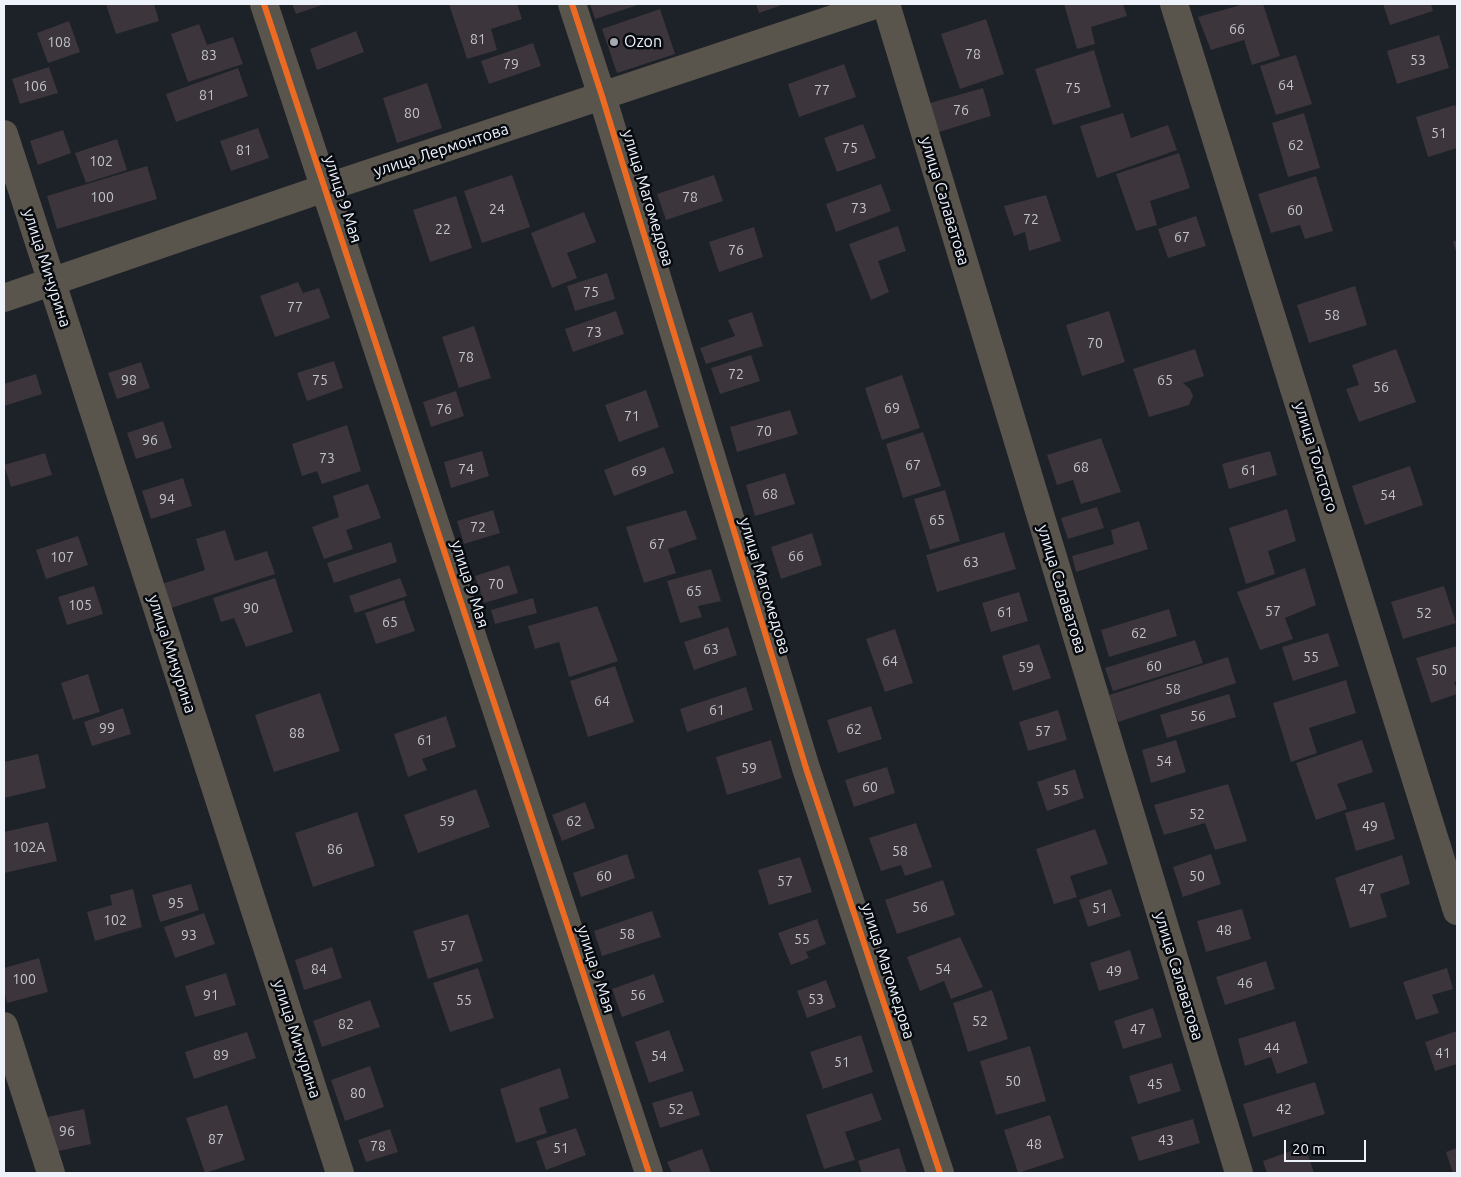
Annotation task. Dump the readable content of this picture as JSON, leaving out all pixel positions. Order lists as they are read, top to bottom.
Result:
{
  "streets": {
    "street": [
      "улица Лермонтова",
      "улица Магомедова",
      "улица 9 Мая",
      "улица Салаватова",
      "улица Мичурина",
      "улица Толстого"
    ]
  },
  "crossings": [
    ["улица Лермонтова", "улица Магомедова"],
    ["улица Лермонтова", "улица 9 Мая"],
    ["улица Лермонтова", "улица Мичурина"]
  ],
  "places": ["Ozon"],
  "house_numbers": [
    "66",
    "81",
    "108",
    "78",
    "83",
    "53",
    "79",
    "64",
    "106",
    "75",
    "77",
    "81",
    "76",
    "80",
    "51",
    "62",
    "75",
    "81",
    "102",
    "100",
    "78",
    "73",
    "24",
    "60",
    "72",
    "22",
    "67",
    "76",
    "75",
    "77",
    "58",
    "73",
    "70",
    "78",
    "72",
    "98",
    "75",
    "65",
    "56",
    "69",
    "76",
    "71",
    "70",
    "96",
    "73",
    "67",
    "68",
    "74",
    "61",
    "69",
    "68",
    "54",
    "94",
    "65",
    "72",
    "67",
    "66",
    "107",
    "63",
    "70",
    "65",
    "105",
    "90",
    "57",
    "61",
    "52",
    "65",
    "62",
    "63",
    "55",
    "64",
    "60",
    "59",
    "50",
    "58",
    "64",
    "61",
    "56",
    "99",
    "62",
    "57",
    "88",
    "61",
    "54",
    "59",
    "60",
    "55",
    "52",
    "59",
    "62",
    "49",
    "102А",
    "86",
    "58",
    "60",
    "50",
    "57",
    "47",
    "95",
    "56",
    "51",
    "102",
    "48",
    "58",
    "93",
    "55",
    "57",
    "84",
    "54",
    "49",
    "100",
    "46",
    "91",
    "56",
    "53",
    "55",
    "52",
    "82",
    "47",
    "44",
    "41",
    "89",
    "54",
    "51",
    "50",
    "45",
    "80",
    "52",
    "42",
    "96",
    "87",
    "43",
    "48",
    "78",
    "51"
  ],
  "scale_bar": "20 m"
}
